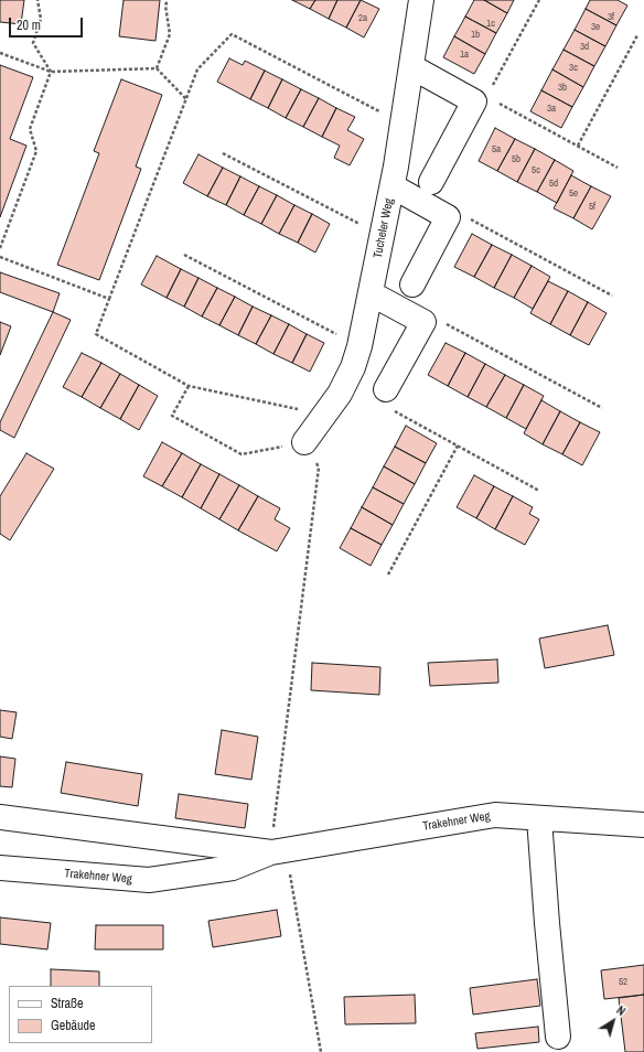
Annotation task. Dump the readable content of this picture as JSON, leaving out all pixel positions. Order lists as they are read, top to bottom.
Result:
{
  "streets": {
    "street": ["Tucheler Weg", "Trakehner Weg"]
  },
  "house_numbers": [
    "3f",
    "2a",
    "1c",
    "3e",
    "1b",
    "3d",
    "1a",
    "3c",
    "3b",
    "3a",
    "5a",
    "5b",
    "5c",
    "5d",
    "5e",
    "5f",
    "52"
  ],
  "legend": ["Straße", "Gebäude"],
  "scale_bar": "20 m",
  "north": "top right"
}
